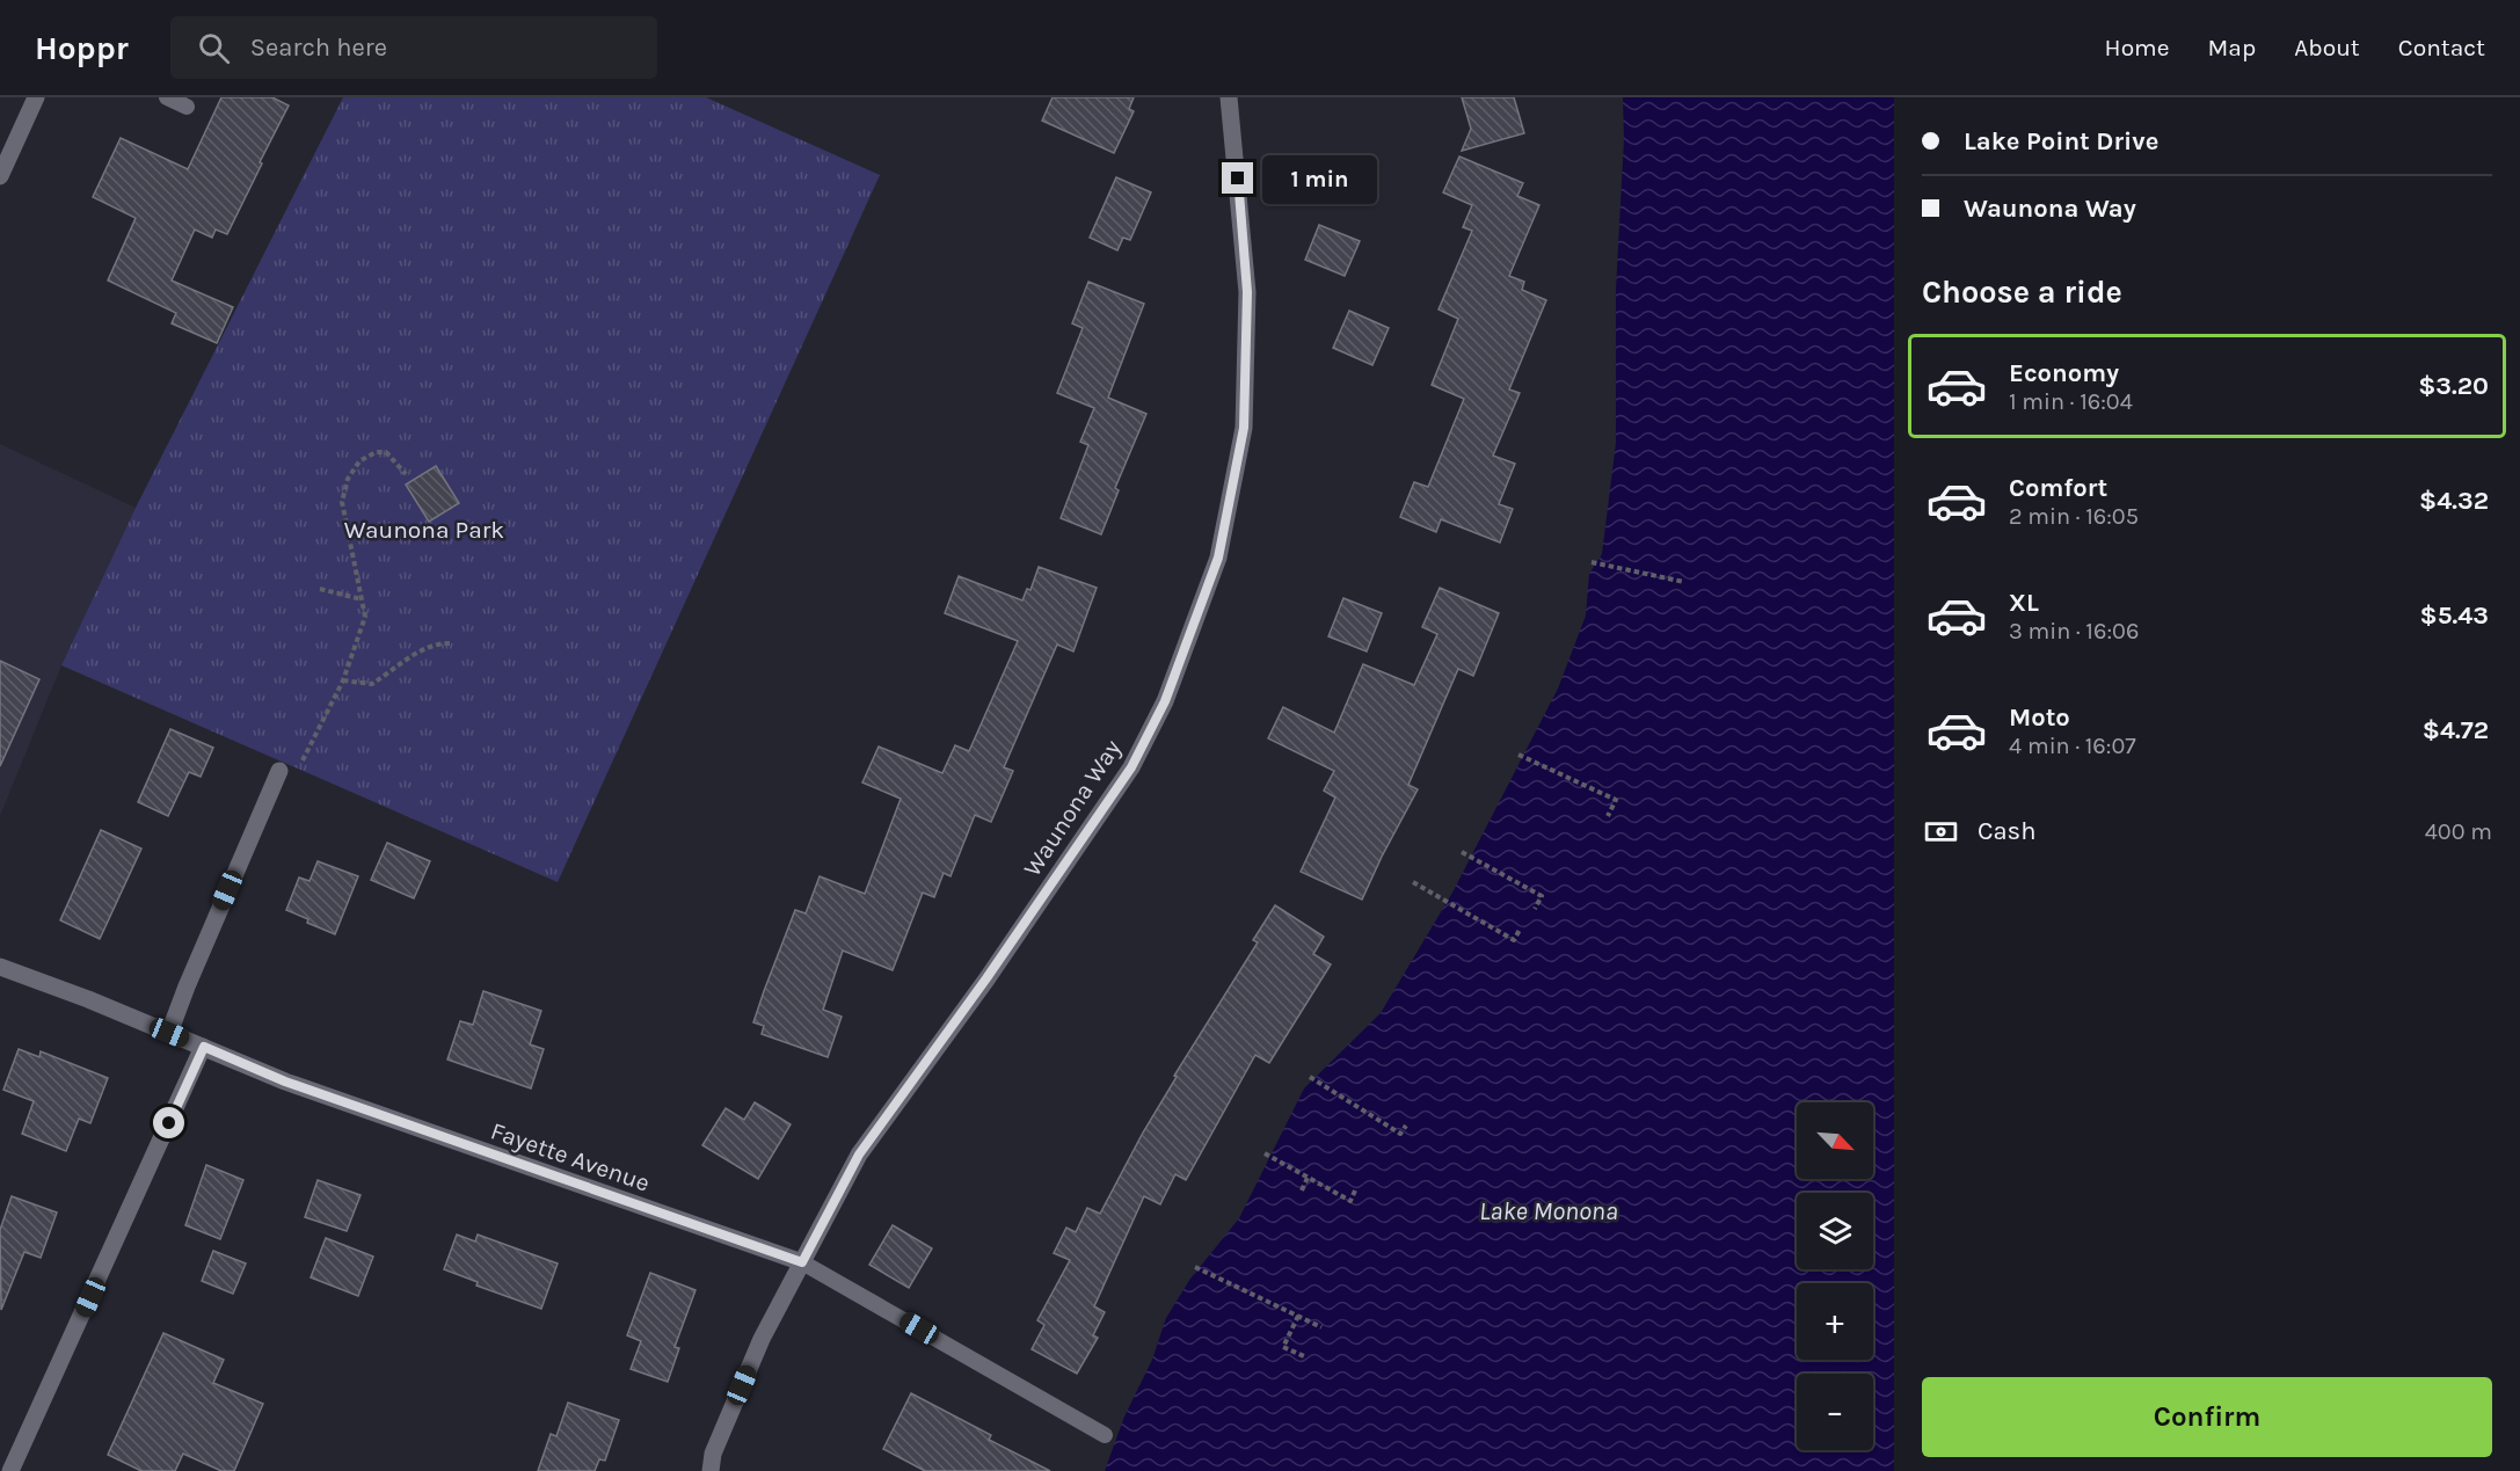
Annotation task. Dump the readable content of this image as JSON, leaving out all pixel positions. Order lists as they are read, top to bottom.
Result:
{
  "streets": {
    "street": ["Waunona Way", "Fayette Avenue"]
  },
  "crossings": [
    ["Waunona Way", "Fayette Avenue"]
  ],
  "water": ["Lake Monona"],
  "parks": ["Waunona Park"],
  "north": "bottom right",
  "page": {
    "header": "Hoppr",
    "search": "Search here",
    "nav": [
      "Home",
      "Map",
      "About",
      "Contact"
    ],
    "banner": ["Lake Point Drive", "Waunona Way"],
    "bubble": "1 min",
    "heading": "Choose a ride",
    "list": [
      {
        "name": "Economy",
        "note": "1 min · 16:04",
        "value": "$3.20"
      },
      {
        "name": "Comfort",
        "note": "2 min · 16:05",
        "value": "$4.32"
      },
      {
        "name": "XL",
        "note": "3 min · 16:06",
        "value": "$5.43"
      },
      {
        "name": "Moto",
        "note": "4 min · 16:07",
        "value": "$4.72"
      }
    ],
    "pay": ["Cash", "400 m"],
    "map_buttons": ["+", "−"],
    "buttons": "Confirm"
  }
}
